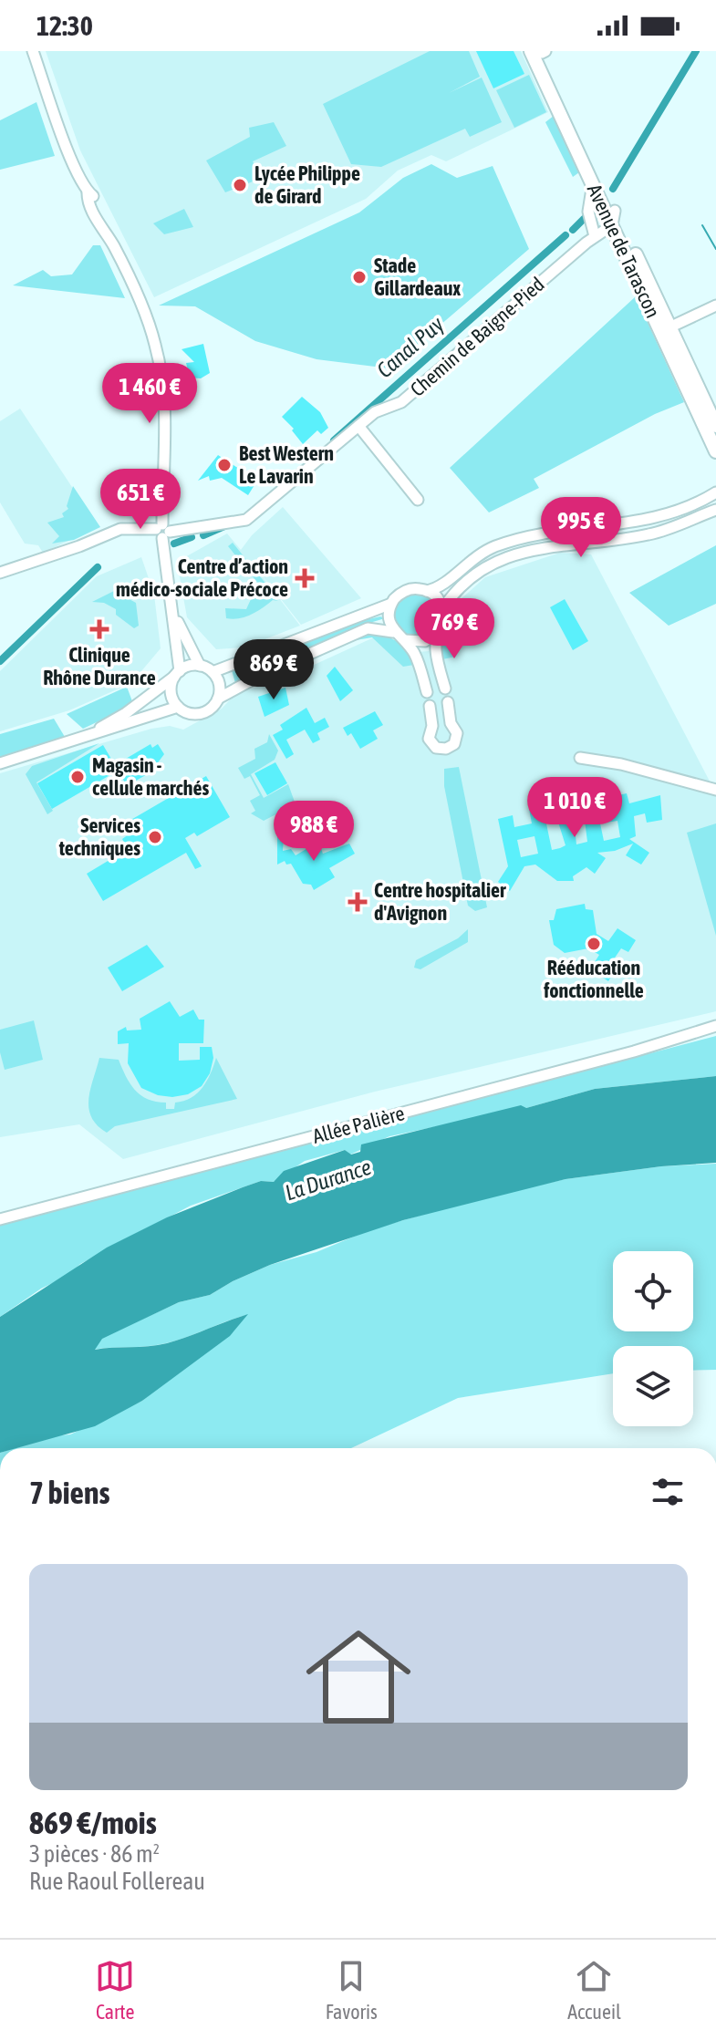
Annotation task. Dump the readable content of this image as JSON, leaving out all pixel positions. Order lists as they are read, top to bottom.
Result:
{
  "streets": {
    "main road": ["Avenue de Tarascon"],
    "street": ["Chemin de Baigne-Pied", "Allée Palière"]
  },
  "crossings": [
    ["Avenue de Tarascon", "Chemin de Baigne-Pied"]
  ],
  "water": ["Canal Puy", "La Durance"],
  "places": {
    "other": [
      "Lycée Philippe de Girard",
      "Stade Gillardeaux",
      "Best Western Le Lavarin",
      "Magasin - cellule marchés",
      "Services techniques",
      "Rééducation fonctionnelle"
    ],
    "health": ["Centre d’action médico-sociale Précoce", "Clinique Rhône Durance", "Centre hospitalier d'Avignon"]
  },
  "page": {
    "status": "12:30",
    "price": [
      "1 460 €",
      "651 €",
      "995 €",
      "769 €",
      "869 €",
      "1 010 €",
      "988 €"
    ],
    "heading": "7 biens",
    "list": [
      {
        "name": "869 €/mois",
        "note": "3 pièces · 86 m² · Rue Raoul Follereau"
      }
    ],
    "tabs": ["Carte", "Favoris", "Accueil"]
  }
}
